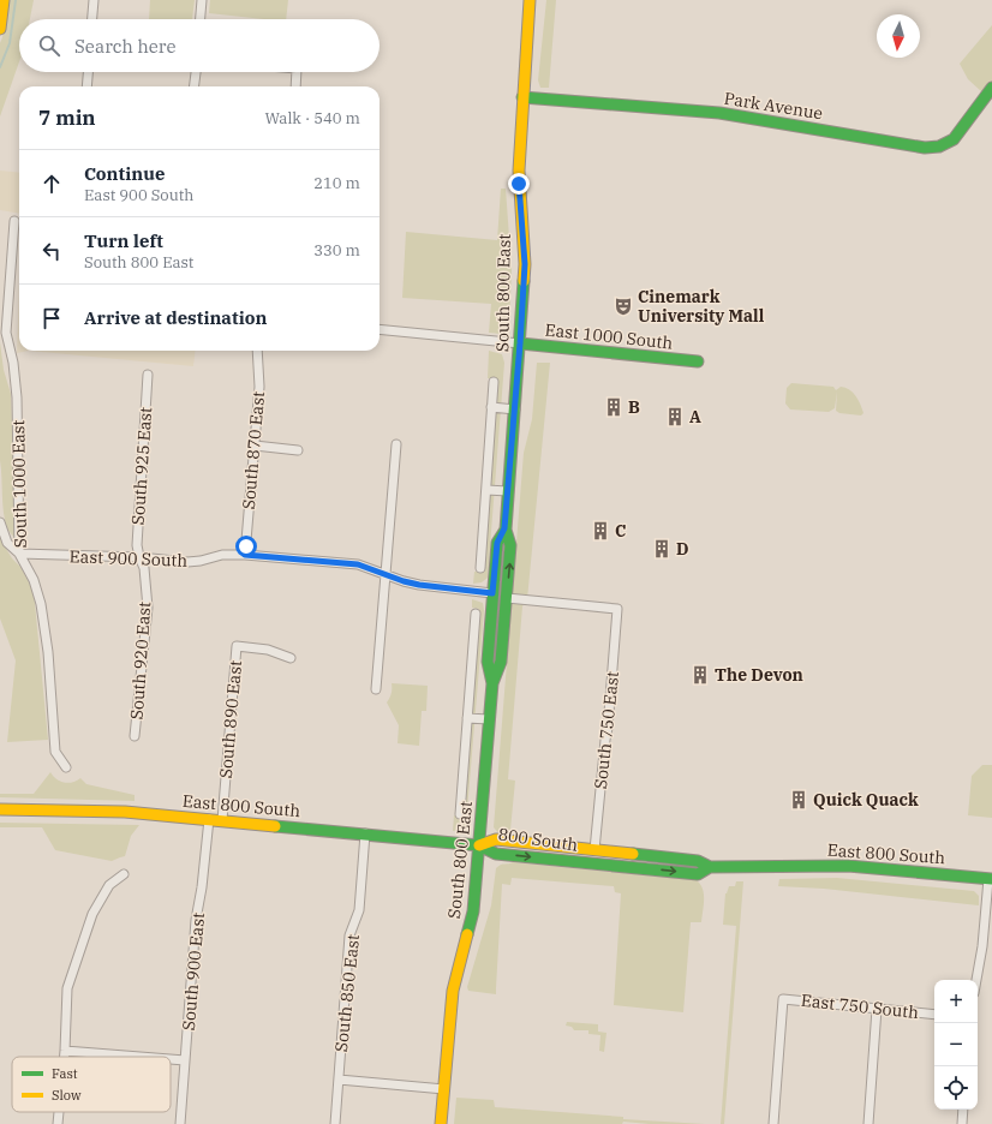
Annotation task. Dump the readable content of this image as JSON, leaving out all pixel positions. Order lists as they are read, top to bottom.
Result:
{
  "streets": {
    "main road": [
      "Park Avenue",
      "South 800 East",
      "East 1000 South",
      "East 800 South",
      "800 South"
    ],
    "street": [
      "South 870 East",
      "South 925 East",
      "South 1000 East",
      "East 900 South",
      "South 920 East",
      "South 890 East",
      "South 750 East",
      "South 900 East",
      "South 850 East",
      "East 750 South"
    ]
  },
  "crossings": [
    ["Park Avenue", "South 800 East"],
    ["South 800 East", "East 1000 South"],
    ["South 800 East", "East 900 South"],
    ["South 800 East", "South 750 East"],
    ["South 800 East", "East 800 South"],
    ["South 800 East", "800 South"],
    ["South 870 East", "East 900 South"],
    ["South 925 East", "East 900 South"],
    ["South 925 East", "South 920 East"],
    ["South 1000 East", "East 900 South"],
    ["East 900 South", "South 920 East"],
    ["South 890 East", "East 800 South"],
    ["South 750 East", "800 South"],
    ["East 800 South", "800 South"],
    ["East 800 South", "South 900 East"],
    ["East 800 South", "South 850 East"]
  ],
  "places": {
    "theatre": ["Cinemark University Mall"],
    "building": [
      "B",
      "A",
      "C",
      "D",
      "The Devon",
      "Quick Quack"
    ]
  },
  "legend": ["Fast", "Slow"],
  "north": "bottom",
  "page": {
    "search": "Search here",
    "heading": ["7 min", "Walk · 540 m"],
    "list": [
      ["Continue", "East 900 South", "210 m"],
      ["Turn left", "South 800 East", "330 m"],
      "Arrive at destination"
    ],
    "map_buttons": ["+", "−"]
  }
}
